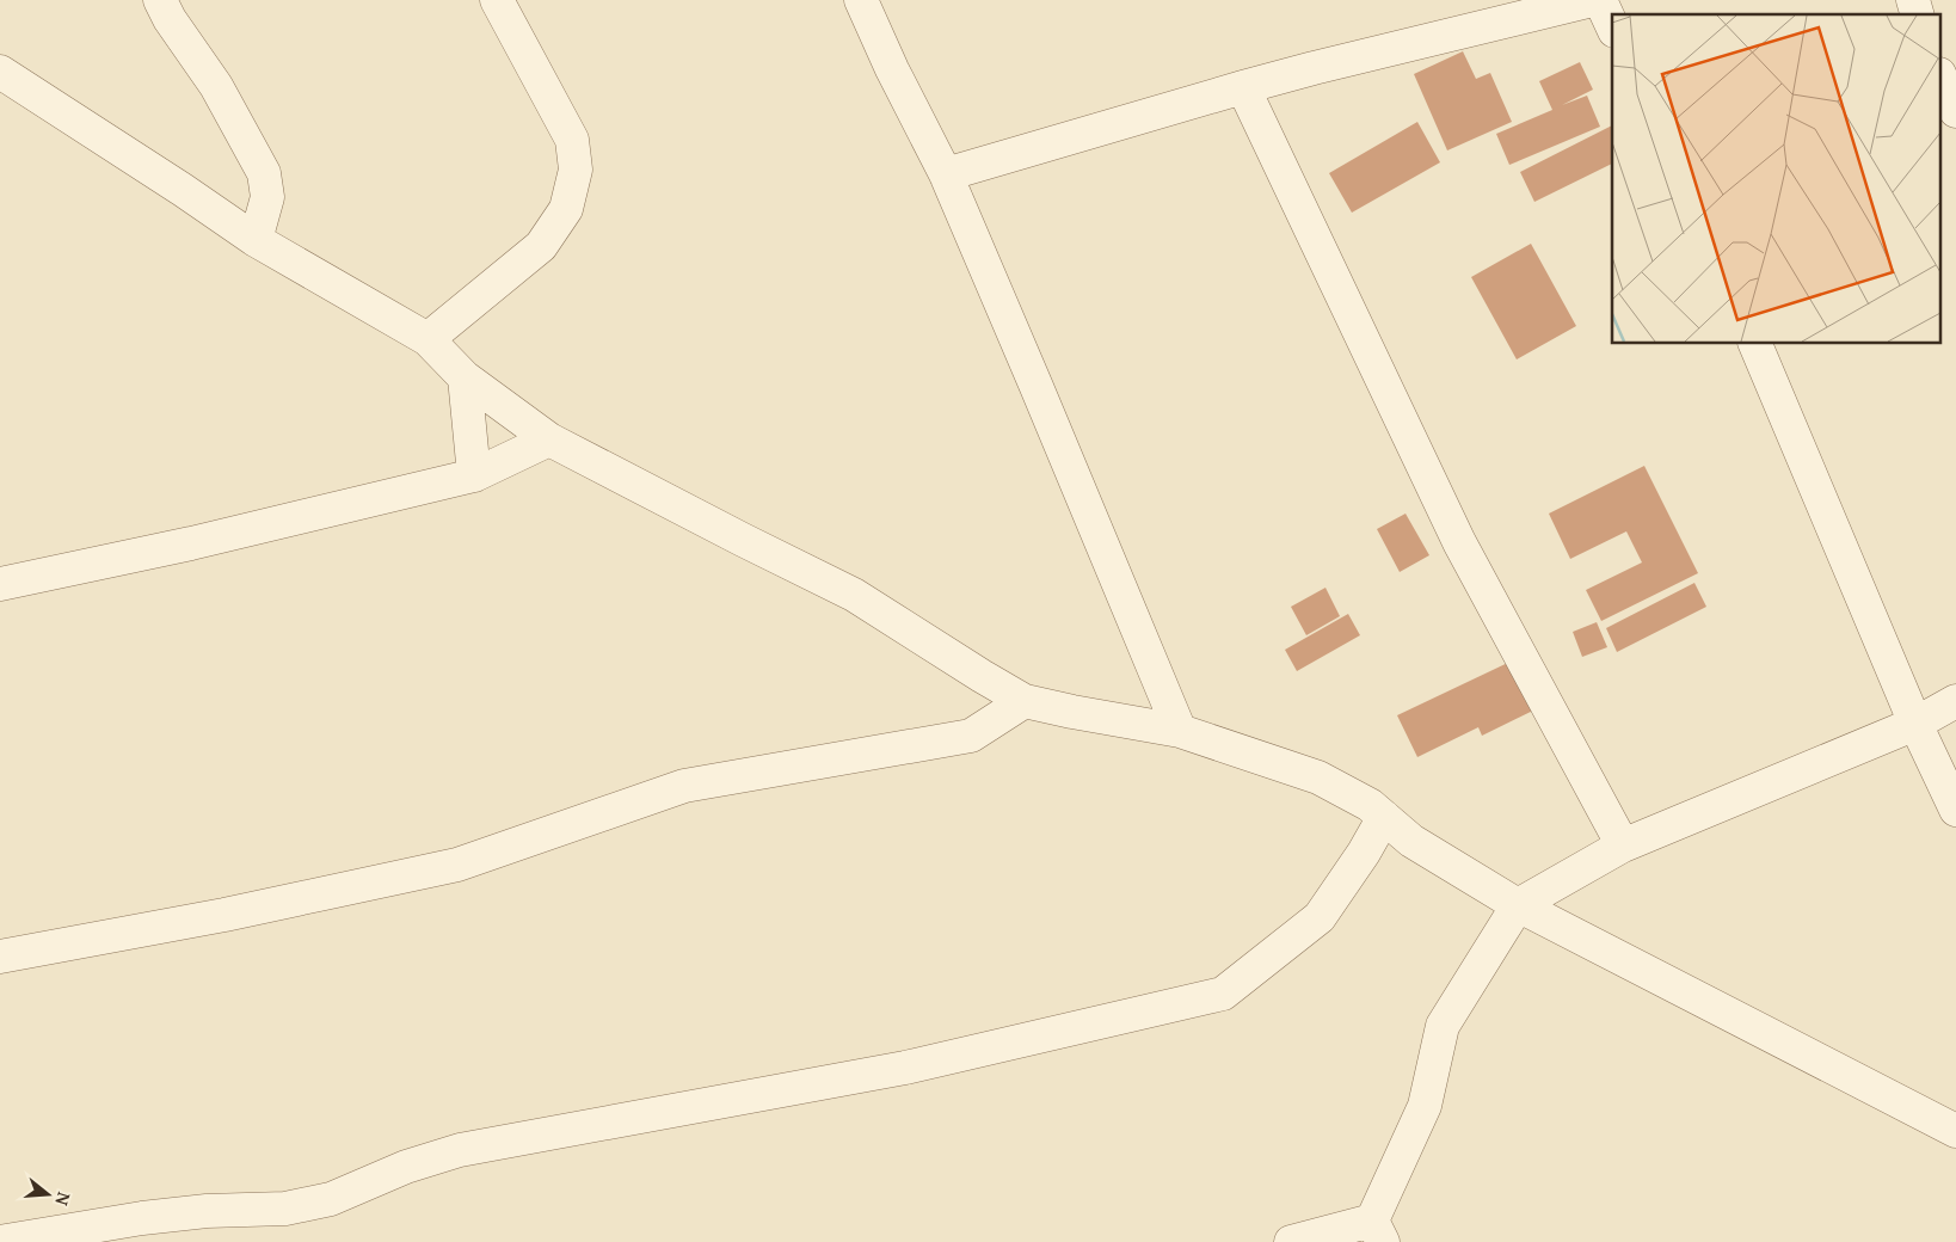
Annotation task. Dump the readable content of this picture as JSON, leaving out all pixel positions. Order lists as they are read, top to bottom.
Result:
{
  "north": "right"
}
